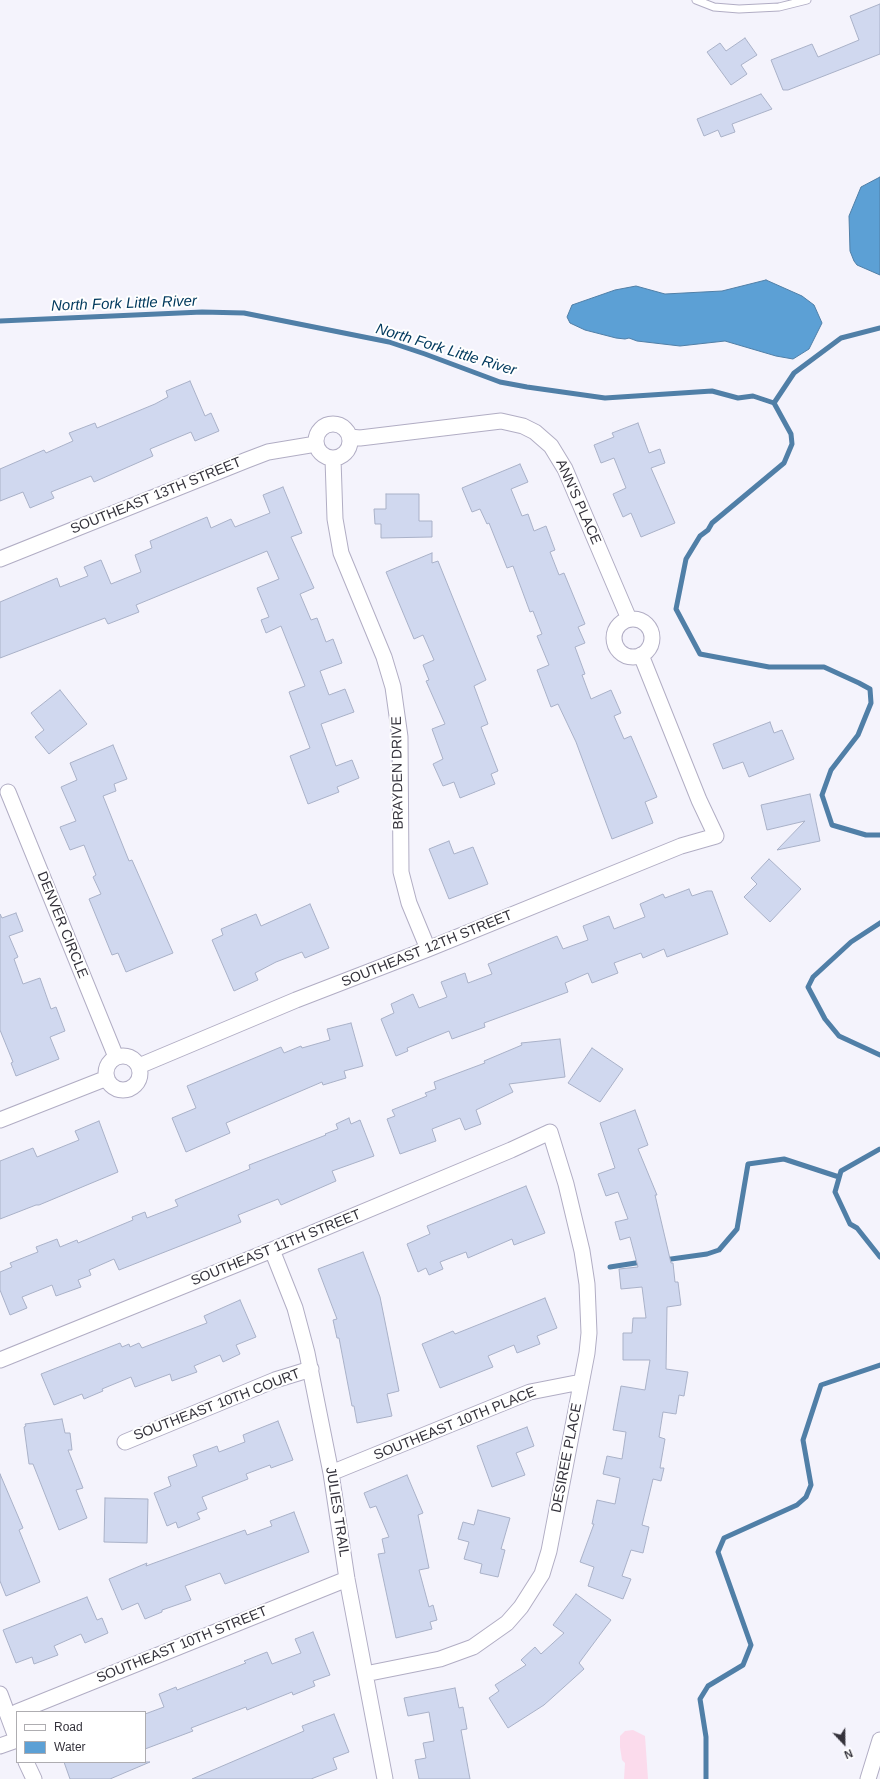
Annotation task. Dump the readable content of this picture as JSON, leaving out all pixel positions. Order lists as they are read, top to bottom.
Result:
{
  "streets": {
    "street": [
      "SOUTHEAST 13TH STREET",
      "ANN'S PLACE",
      "BRAYDEN DRIVE",
      "DENVER CIRCLE",
      "SOUTHEAST 12TH STREET",
      "SOUTHEAST 11TH STREET",
      "SOUTHEAST 10TH COURT",
      "SOUTHEAST 10TH PLACE",
      "DESIREE PLACE",
      "JULIES TRAIL",
      "SOUTHEAST 10TH STREET"
    ]
  },
  "crossings": [
    ["SOUTHEAST 13TH STREET", "ANN'S PLACE"],
    ["SOUTHEAST 13TH STREET", "BRAYDEN DRIVE"],
    ["ANN'S PLACE", "BRAYDEN DRIVE"],
    ["ANN'S PLACE", "SOUTHEAST 12TH STREET"],
    ["BRAYDEN DRIVE", "SOUTHEAST 12TH STREET"],
    ["DENVER CIRCLE", "SOUTHEAST 12TH STREET"],
    ["SOUTHEAST 11TH STREET", "DESIREE PLACE"],
    ["SOUTHEAST 11TH STREET", "JULIES TRAIL"],
    ["SOUTHEAST 10TH COURT", "JULIES TRAIL"],
    ["SOUTHEAST 10TH PLACE", "DESIREE PLACE"],
    ["SOUTHEAST 10TH PLACE", "JULIES TRAIL"],
    ["DESIREE PLACE", "JULIES TRAIL"],
    ["JULIES TRAIL", "SOUTHEAST 10TH STREET"]
  ],
  "water": ["North Fork Little River"],
  "legend": ["Road", "Water"],
  "north": "bottom"
}
